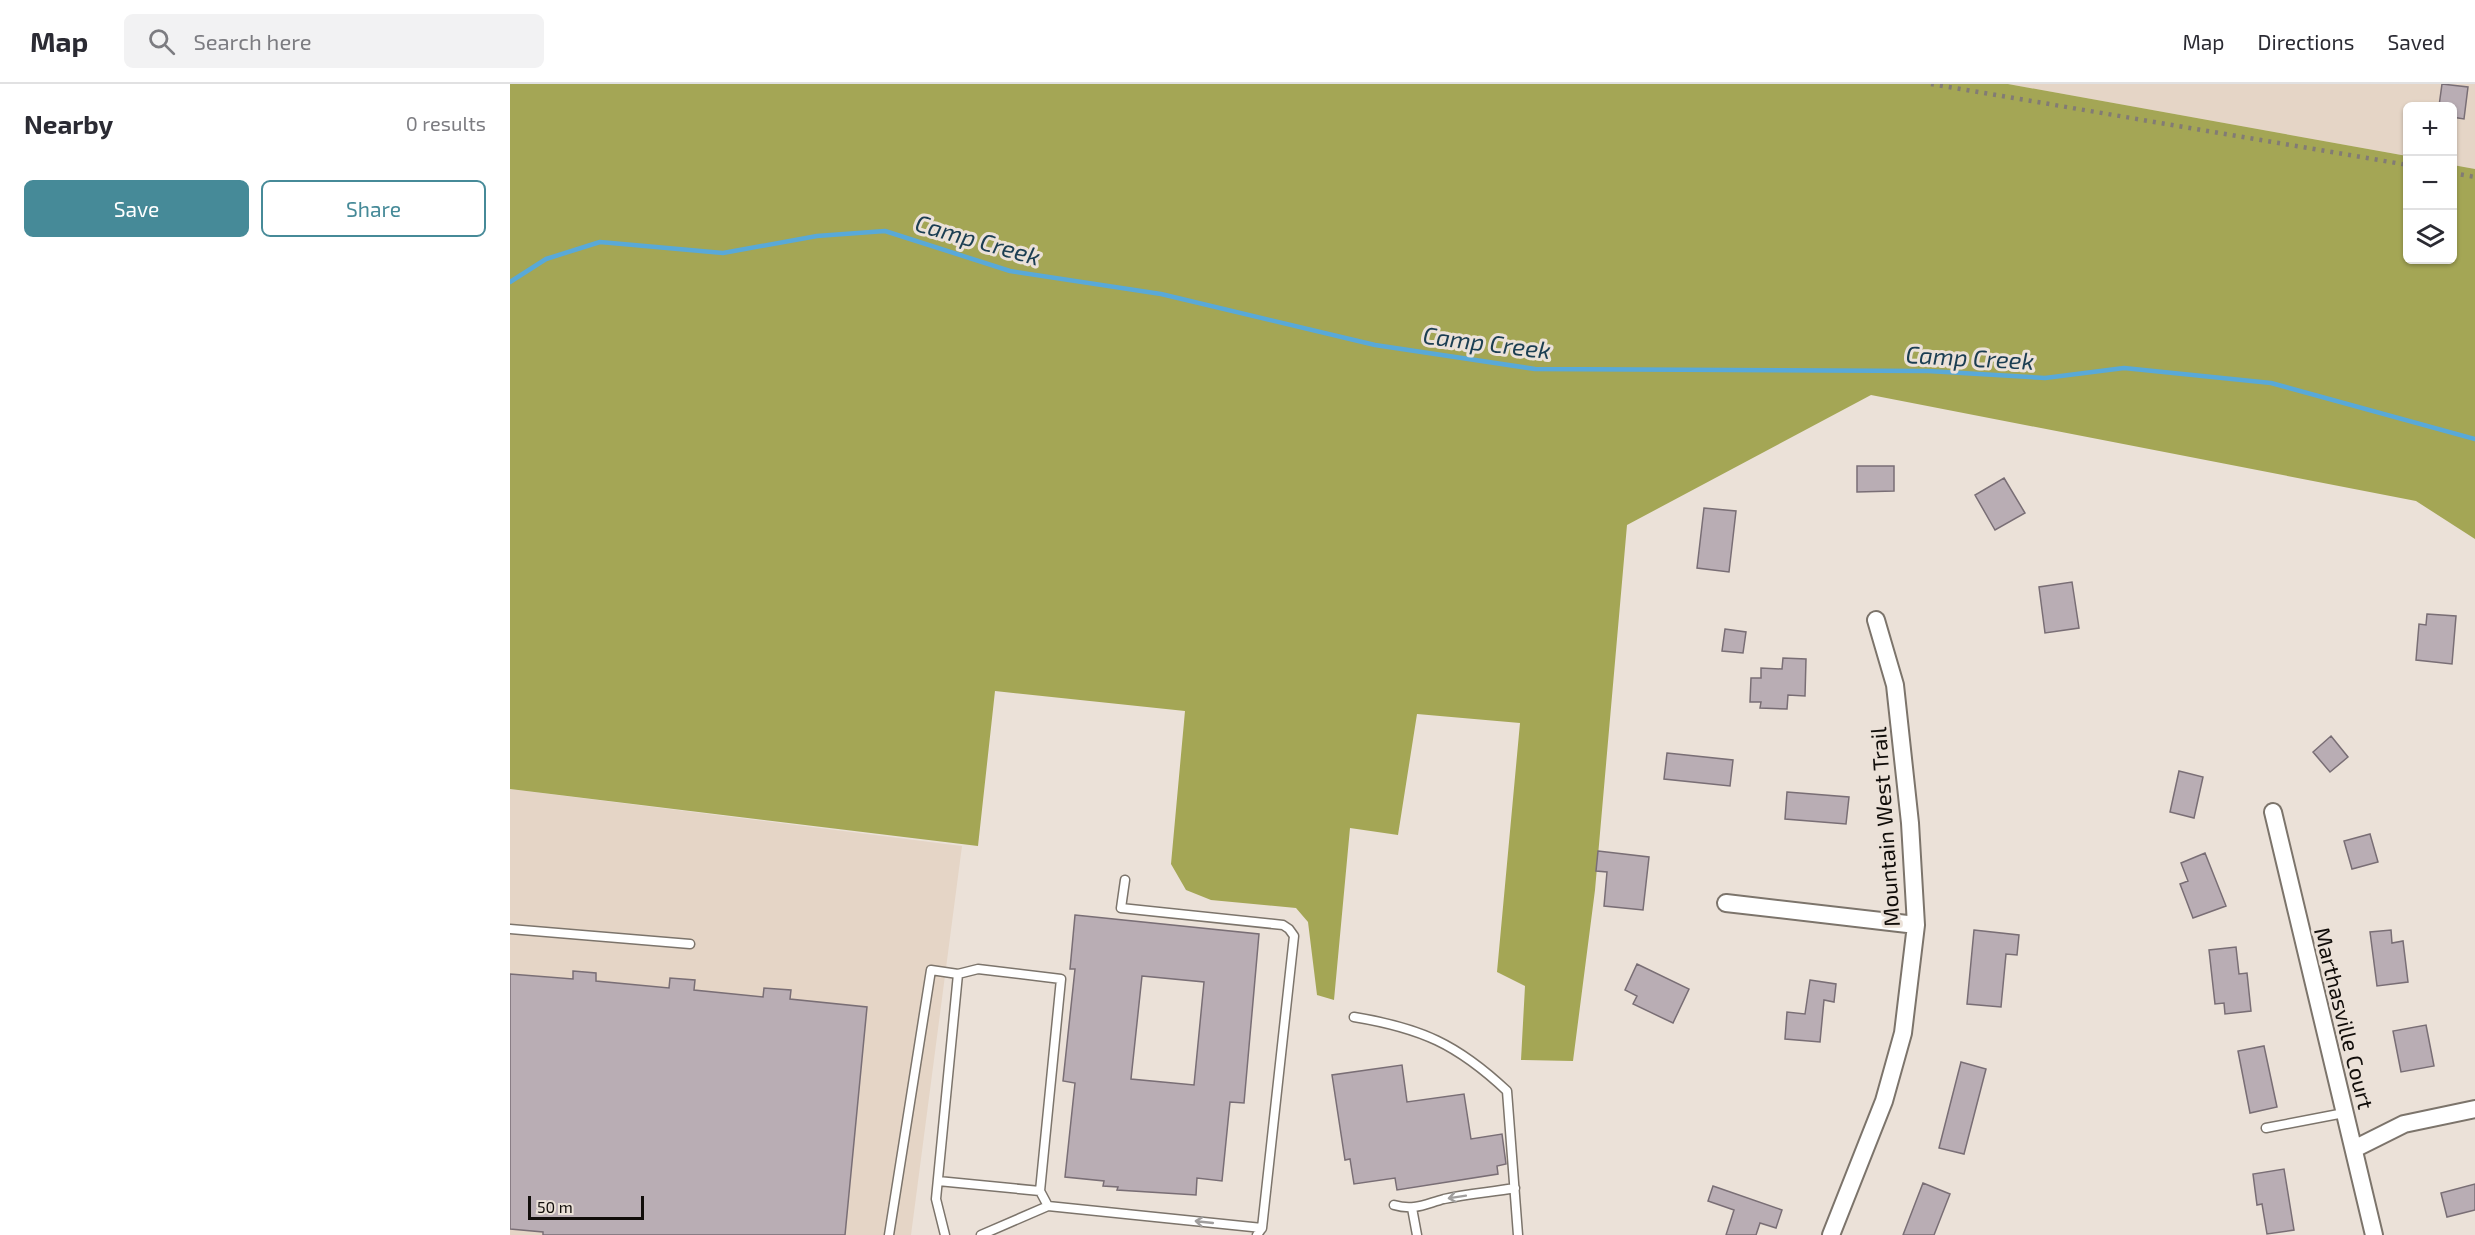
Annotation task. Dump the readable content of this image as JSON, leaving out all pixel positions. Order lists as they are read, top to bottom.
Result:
{
  "streets": {
    "street": ["Mountain West Trail", "Marthasville Court"]
  },
  "water": ["Camp Creek"],
  "scale_bar": "50 m",
  "page": {
    "header": "Map",
    "search": "Search here",
    "nav": ["Map", "Directions", "Saved"],
    "heading": ["Nearby", "0 results"],
    "map_buttons": ["+", "−"],
    "buttons": ["Save", "Share"],
    "scale": "50 m"
  }
}
